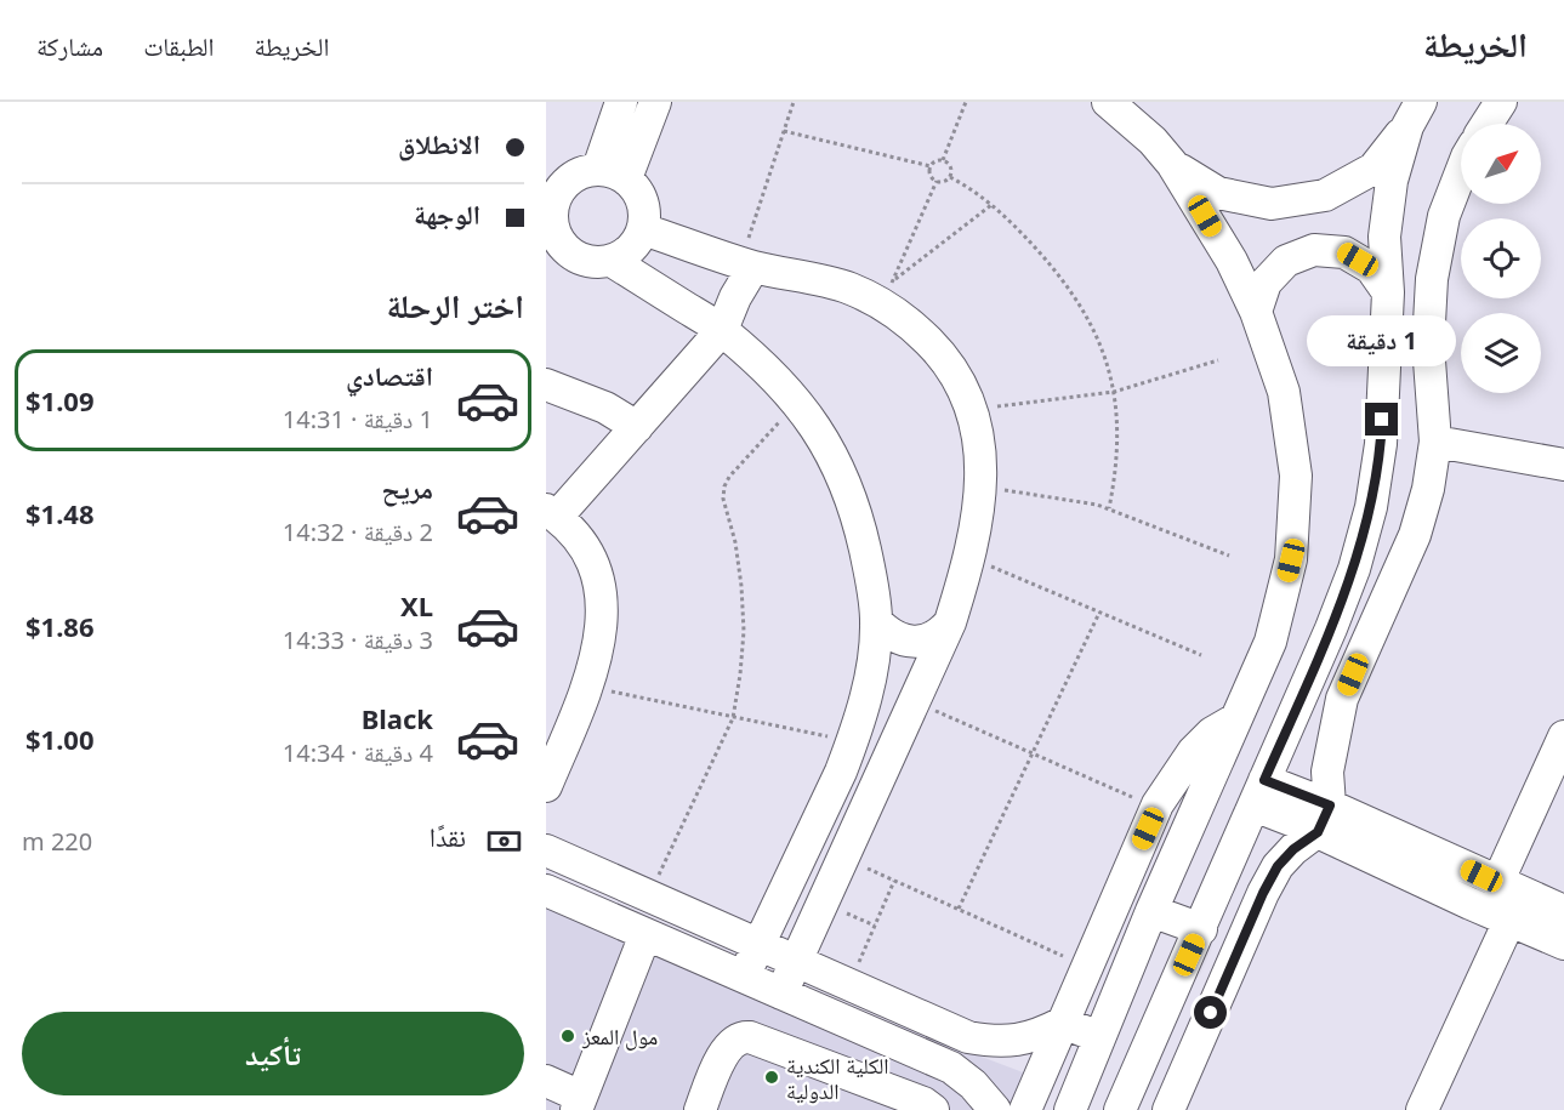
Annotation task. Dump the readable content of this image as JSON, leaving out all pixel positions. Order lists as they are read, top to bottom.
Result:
{
  "places": ["مول المعز", "الكلية الكندية الدولية"],
  "north": "top right",
  "page": {
    "header": "الخريطة",
    "nav": ["الخريطة", "الطبقات", "مشاركة"],
    "banner": ["الانطلاق", "الوجهة"],
    "heading": "اختر الرحلة",
    "bubble": "1 دقيقة",
    "list": [
      {
        "name": "اقتصادي",
        "note": "1 دقيقة · 14:31",
        "value": "$1.09"
      },
      {
        "name": "مريح",
        "note": "2 دقيقة · 14:32",
        "value": "$1.48"
      },
      {
        "name": "XL",
        "note": "3 دقيقة · 14:33",
        "value": "$1.86"
      },
      {
        "name": "Black",
        "note": "4 دقيقة · 14:34",
        "value": "$1.00"
      }
    ],
    "pay": ["نقدًا", "220 m"],
    "buttons": "تأكيد"
  }
}
